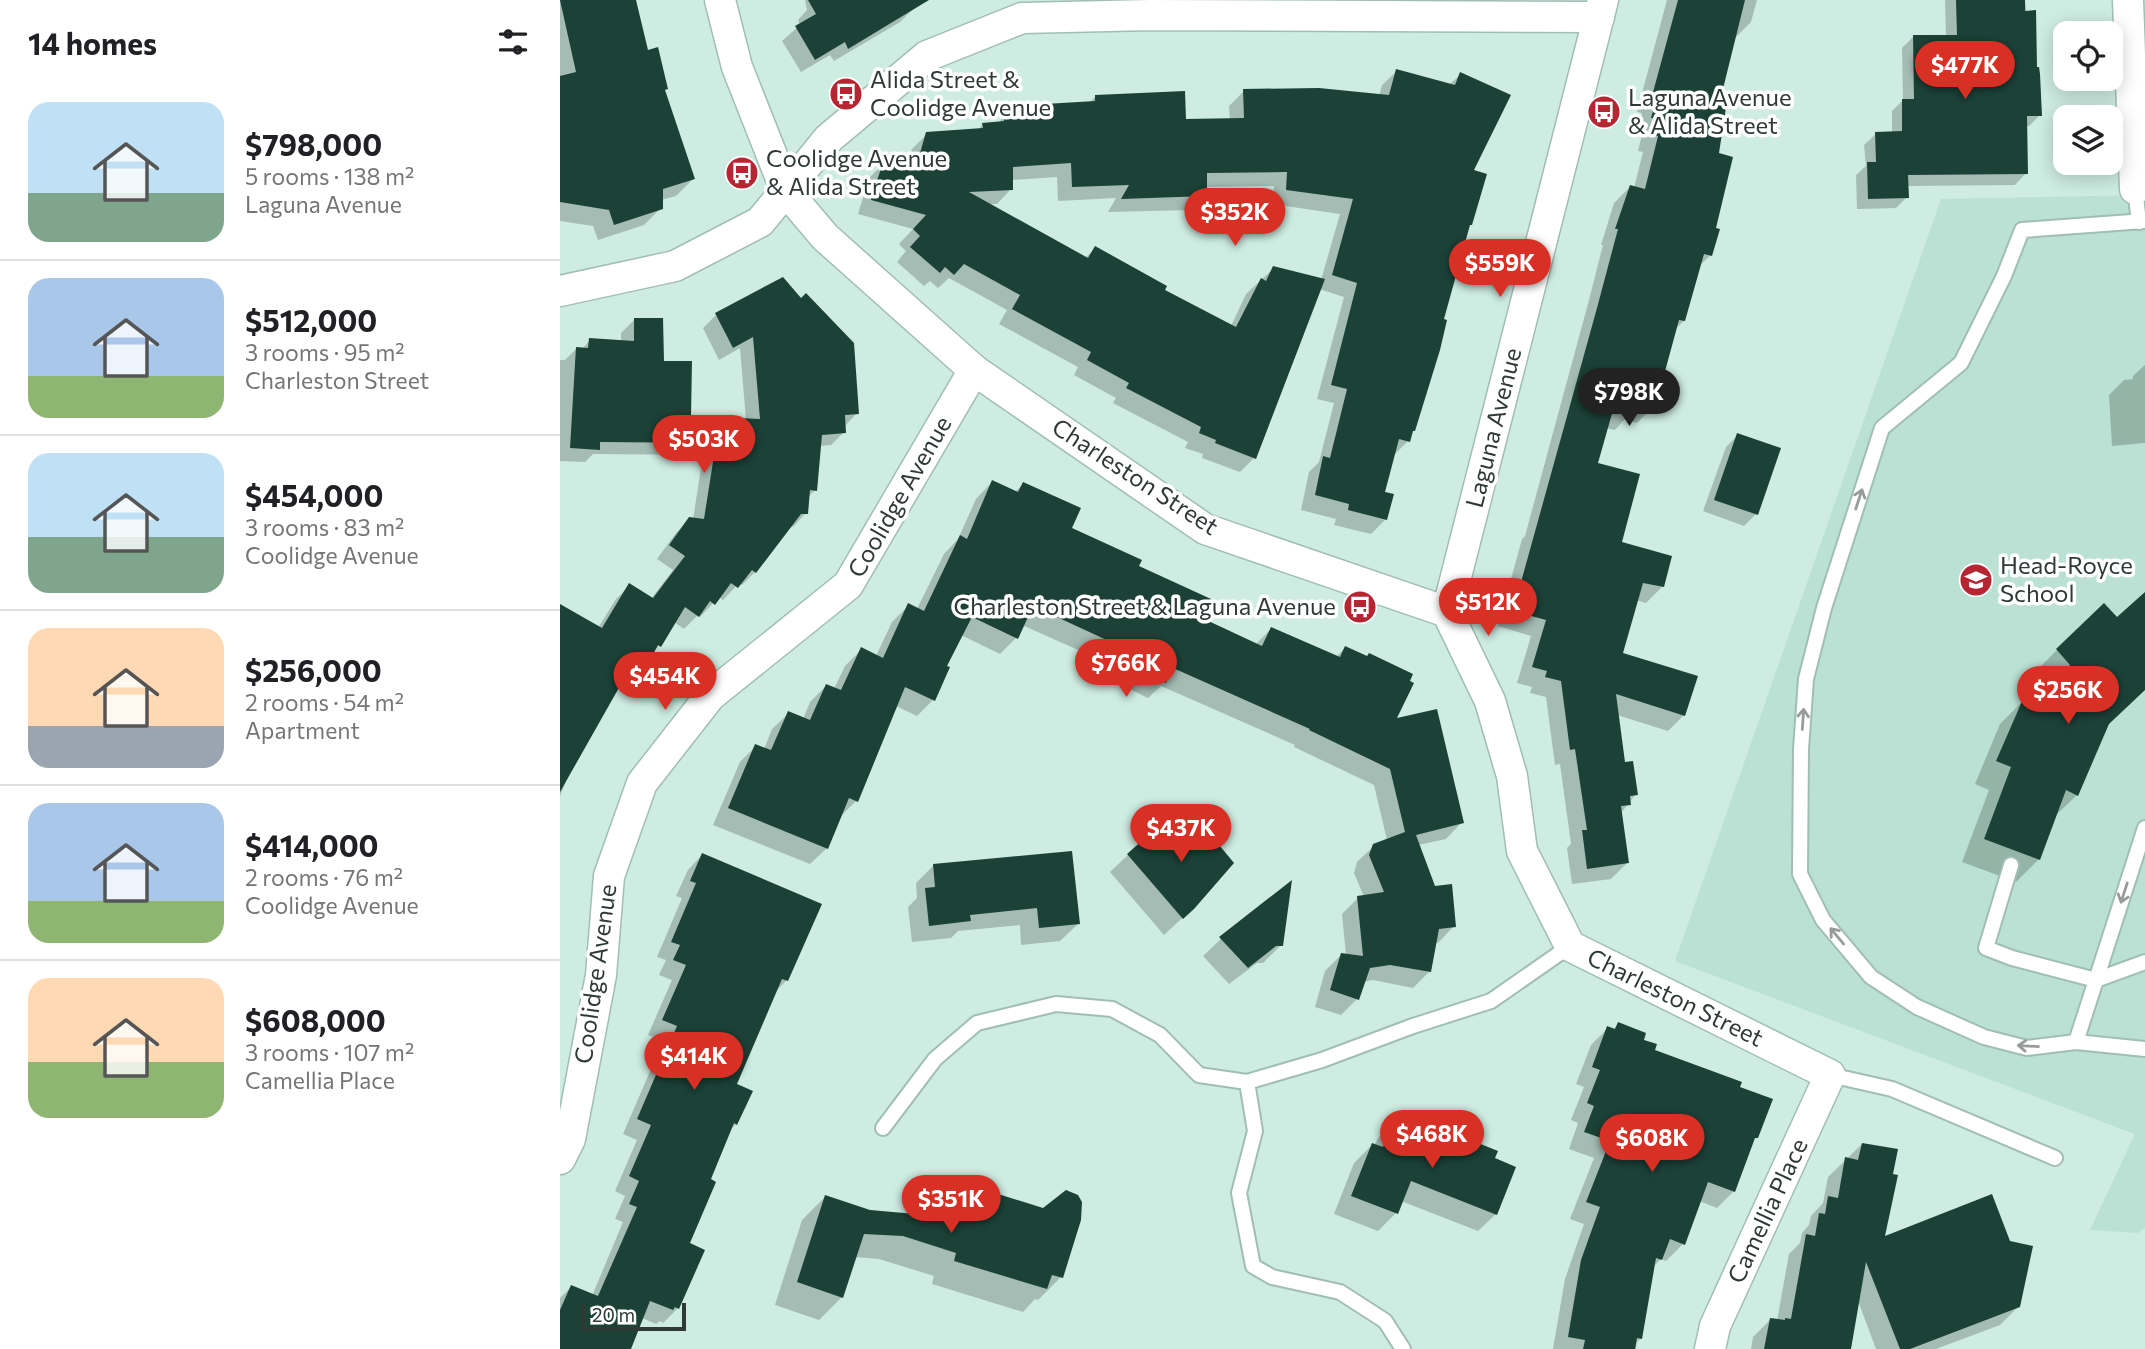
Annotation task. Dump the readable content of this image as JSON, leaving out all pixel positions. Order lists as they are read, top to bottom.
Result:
{
  "streets": {
    "street": [
      "Laguna Avenue",
      "Charleston Street",
      "Coolidge Avenue",
      "Camellia Place"
    ]
  },
  "crossings": [
    ["Laguna Avenue", "Charleston Street"],
    ["Charleston Street", "Coolidge Avenue"],
    ["Charleston Street", "Camellia Place"]
  ],
  "places": {
    "bus stop": [
      "Alida Street & Coolidge Avenue",
      "Laguna Avenue & Alida Street",
      "Coolidge Avenue & Alida Street",
      "Charleston Street & Laguna Avenue"
    ],
    "school or university": ["Head-Royce School"]
  },
  "scale_bar": "20 m",
  "page": {
    "heading": "14 homes",
    "price": [
      "$477K",
      "$352K",
      "$559K",
      "$798K",
      "$503K",
      "$512K",
      "$766K",
      "$454K",
      "$256K",
      "$437K",
      "$414K",
      "$468K",
      "$608K",
      "$351K"
    ],
    "list": [
      {
        "name": "$798,000",
        "note": "5 rooms · 138 m² · Laguna Avenue"
      },
      {
        "name": "$512,000",
        "note": "3 rooms · 95 m² · Charleston Street"
      },
      {
        "name": "$454,000",
        "note": "3 rooms · 83 m² · Coolidge Avenue"
      },
      {
        "name": "$256,000",
        "note": "2 rooms · 54 m² · Apartment"
      },
      {
        "name": "$414,000",
        "note": "2 rooms · 76 m² · Coolidge Avenue"
      },
      {
        "name": "$608,000",
        "note": "3 rooms · 107 m² · Camellia Place"
      }
    ],
    "scale": "20 m"
  }
}
